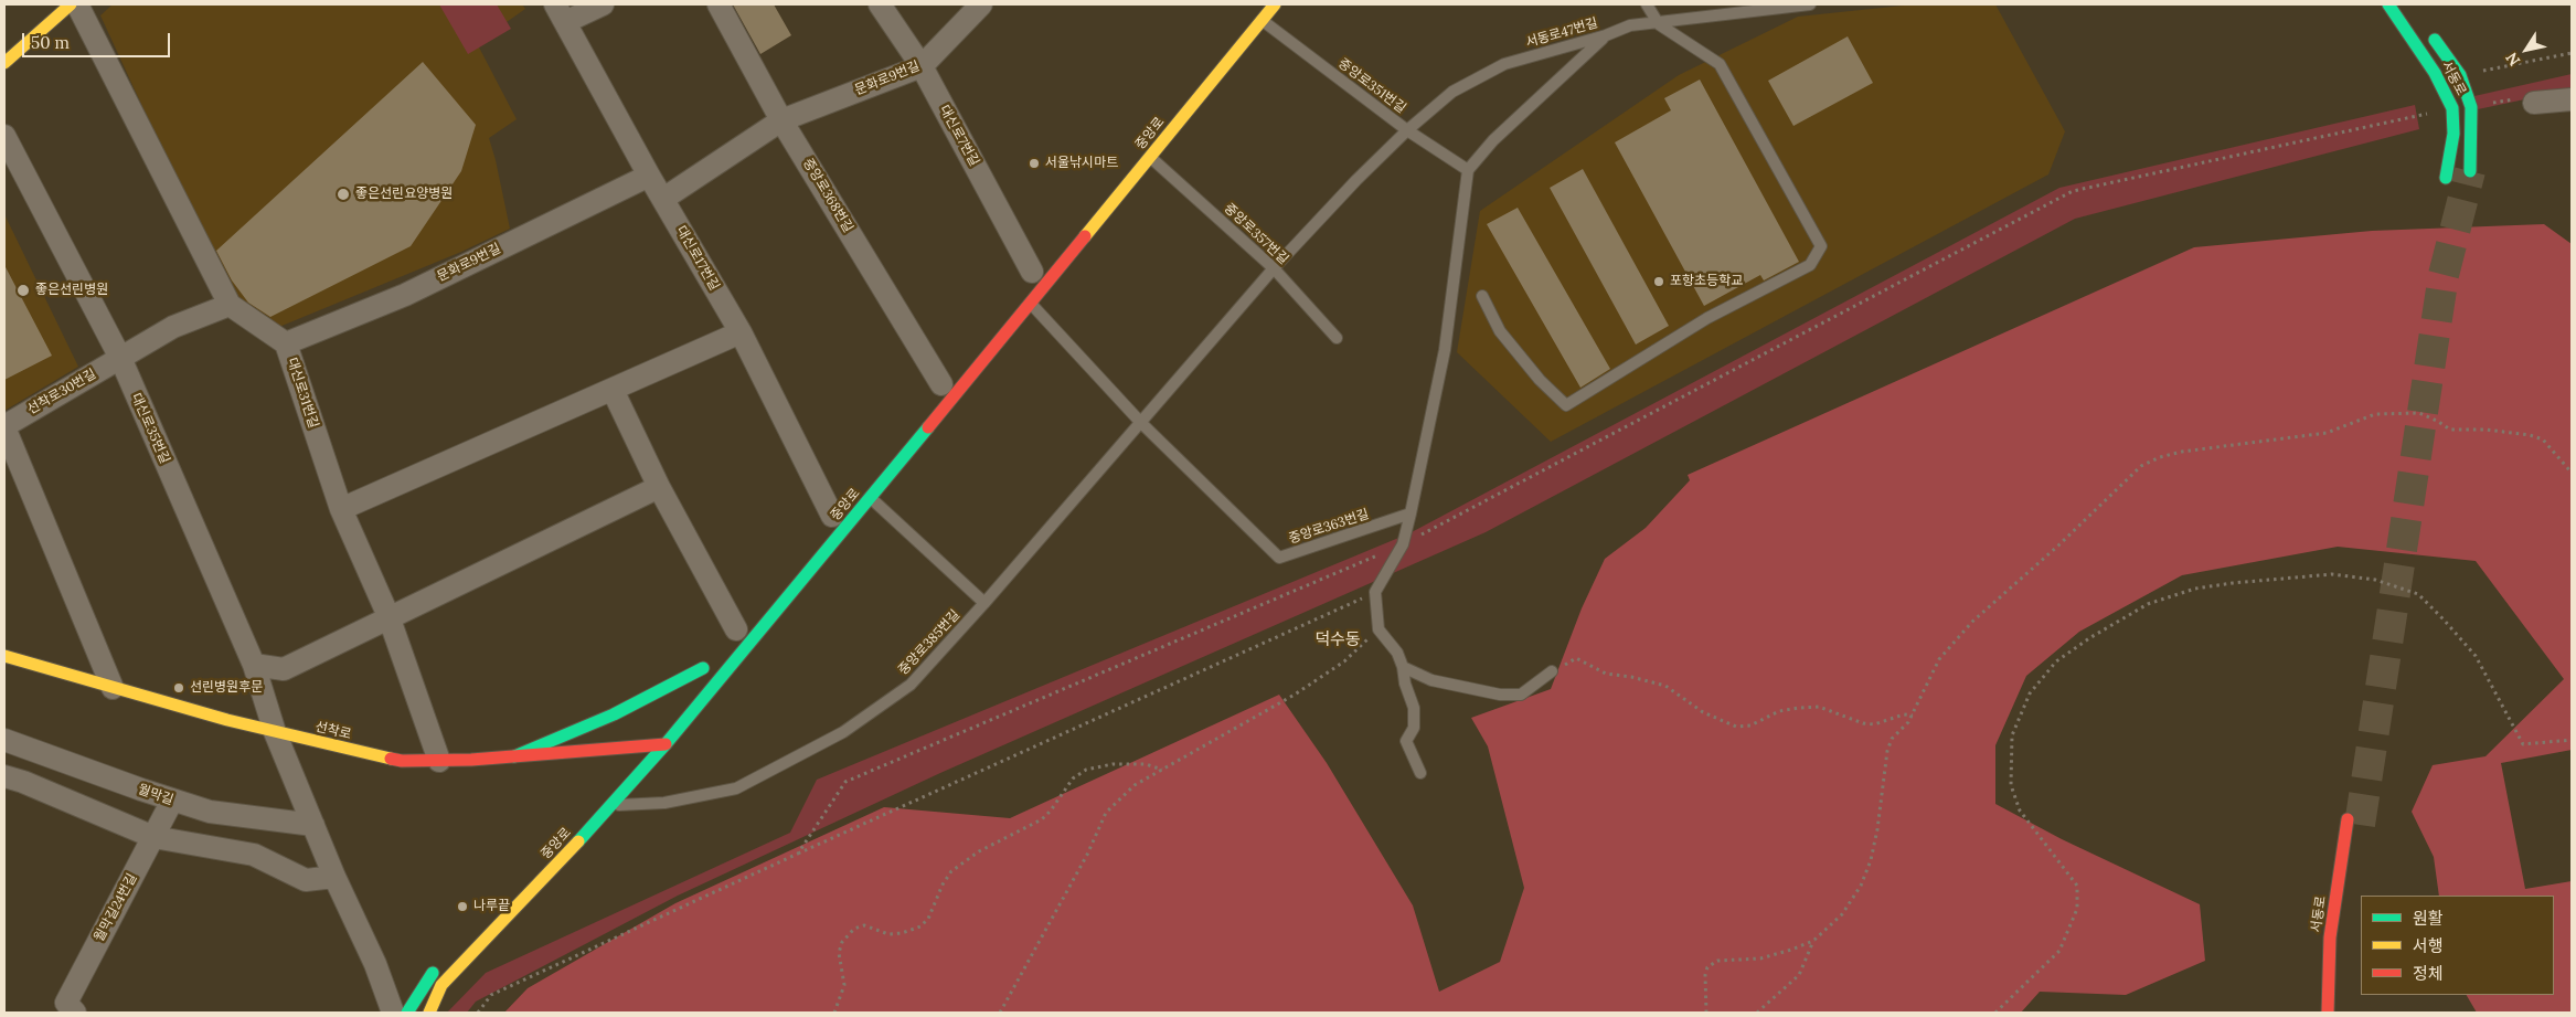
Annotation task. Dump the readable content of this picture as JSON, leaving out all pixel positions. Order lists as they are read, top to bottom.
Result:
{
  "streets": {
    "main road": ["서동로", "중앙로", "선착로"],
    "street": [
      "문화로9번길",
      "대신로7번길",
      "중앙로368번길",
      "대신로17번길",
      "선착로30번길",
      "대신로31번길",
      "대신로35번길",
      "월막길",
      "월막길24번길"
    ],
    "lane": [
      "서동로47번길",
      "중앙로351번길",
      "중앙로357번길",
      "중앙로363번길",
      "중앙로385번길"
    ]
  },
  "crossings": [
    ["서동로47번길", "중앙로351번길"],
    ["서동로47번길", "중앙로357번길"],
    ["서동로47번길", "중앙로385번길"],
    ["문화로9번길", "대신로7번길"],
    ["문화로9번길", "중앙로368번길"],
    ["문화로9번길", "대신로17번길"],
    ["문화로9번길", "대신로31번길"],
    ["중앙로351번길", "중앙로"],
    ["중앙로", "중앙로357번길"],
    ["중앙로", "중앙로363번길"],
    ["중앙로", "중앙로385번길"],
    ["중앙로", "선착로"],
    ["중앙로357번길", "중앙로385번길"],
    ["선착로30번길", "대신로31번길"],
    ["선착로30번길", "대신로35번길"],
    ["대신로31번길", "선착로"],
    ["대신로35번길", "선착로"],
    ["대신로35번길", "월막길"],
    ["중앙로363번길", "중앙로385번길"],
    ["월막길", "월막길24번길"]
  ],
  "districts": ["덕수동"],
  "places": [
    "서울낚시마트",
    "좋은선린요양병원",
    "포항초등학교",
    "좋은선린병원",
    "선린병원후문",
    "나루끝"
  ],
  "legend": ["원활", "서행", "정체"],
  "scale_bar": "50 m",
  "north": "bottom left"
}
